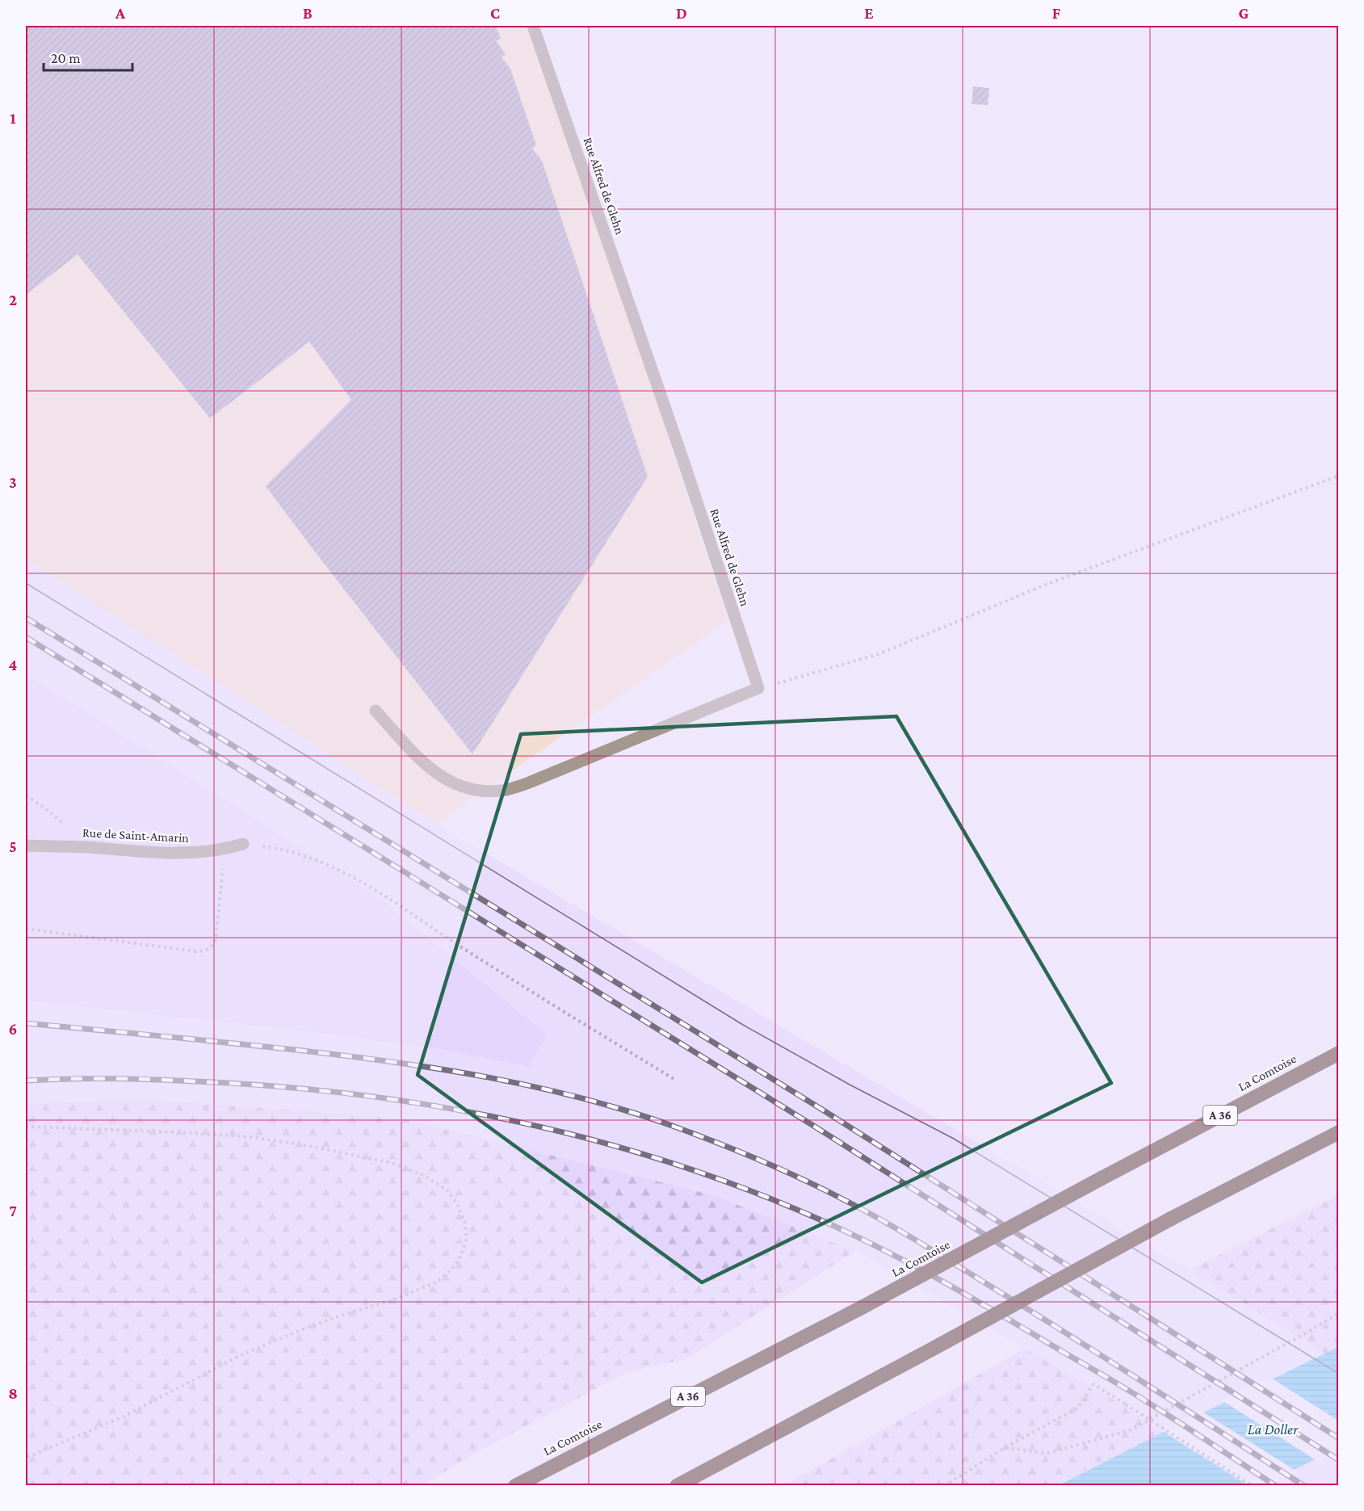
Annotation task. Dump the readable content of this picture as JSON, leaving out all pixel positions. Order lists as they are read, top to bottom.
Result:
{
  "streets": {
    "highway": ["La Comtoise", "A 36"],
    "lane": ["Rue Alfred de Glehn", "Rue de Saint-Amarin"]
  },
  "water": ["La Doller"],
  "scale_bar": "20 m",
  "grid": {
    "columns": [
      "A",
      "B",
      "C",
      "D",
      "E",
      "F",
      "G"
    ],
    "rows": [
      "1",
      "2",
      "3",
      "4",
      "5",
      "6",
      "7",
      "8"
    ]
  }
}
